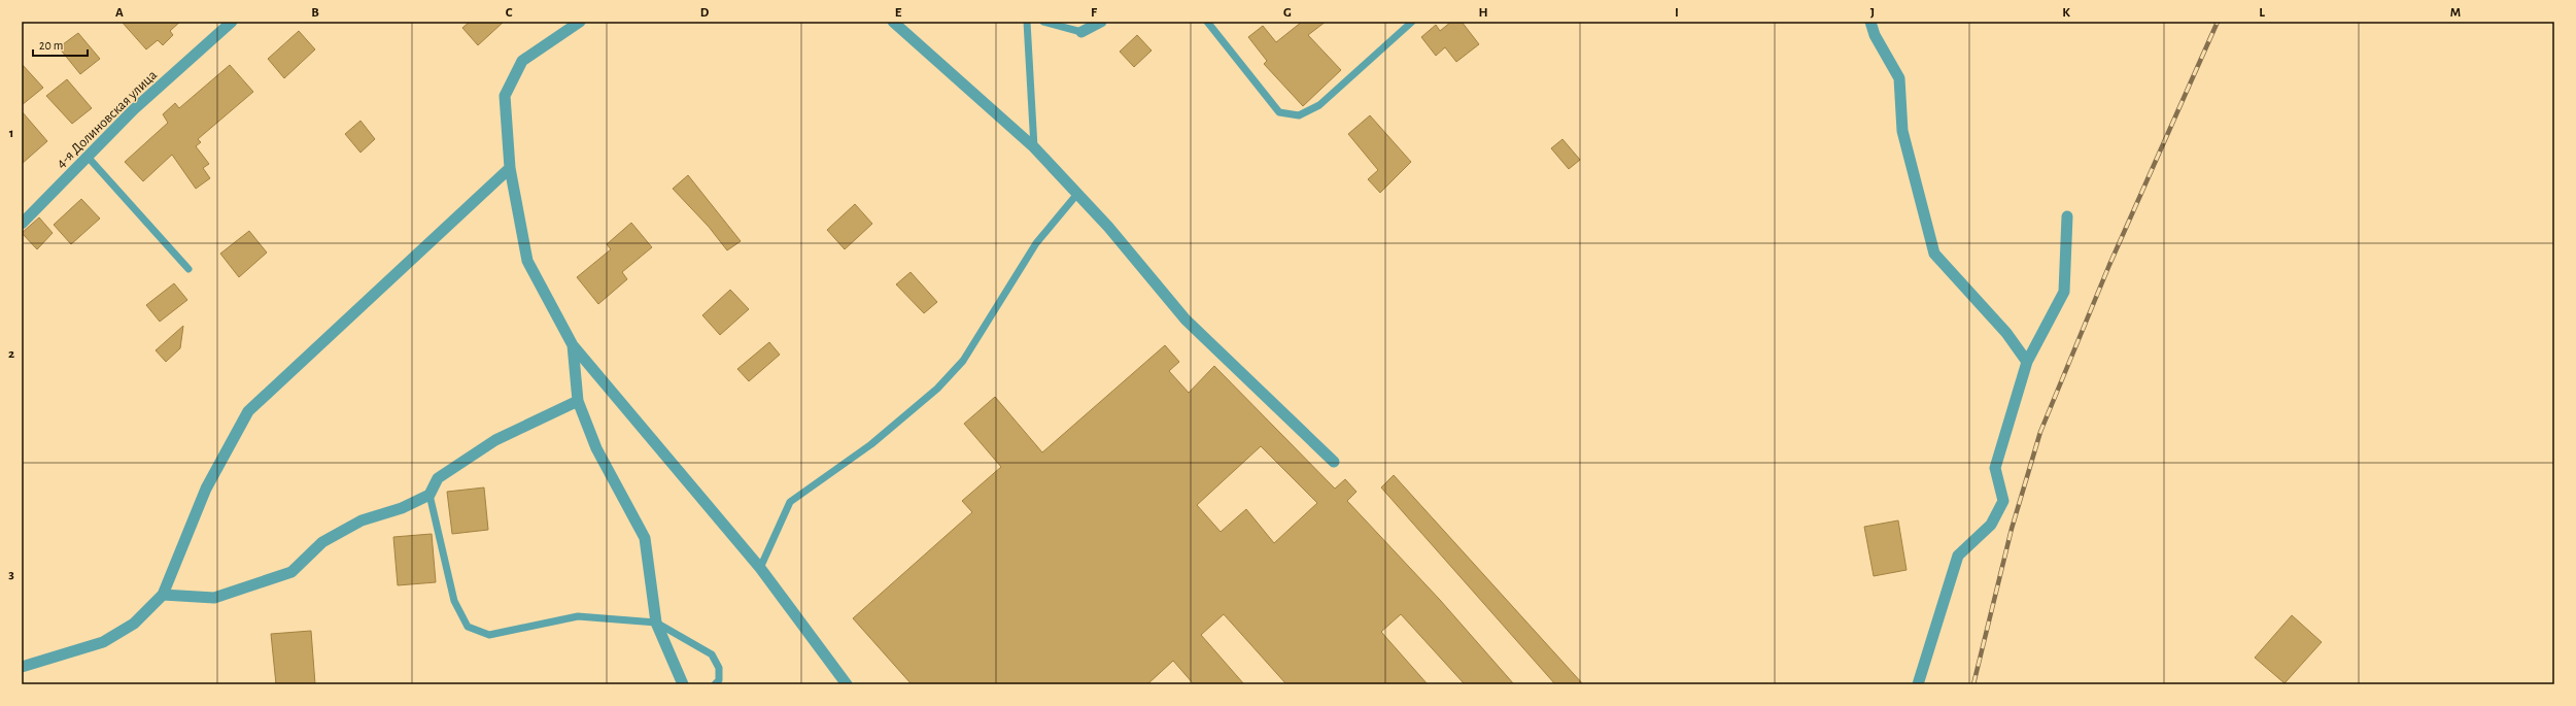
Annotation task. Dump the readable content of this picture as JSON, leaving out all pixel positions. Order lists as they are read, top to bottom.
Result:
{
  "streets": {
    "street": ["4-я Долиновская улица"]
  },
  "scale_bar": "20 m",
  "grid": {
    "columns": [
      "A",
      "B",
      "C",
      "D",
      "E",
      "F",
      "G",
      "H",
      "I",
      "J",
      "K",
      "L",
      "M"
    ],
    "rows": ["1", "2", "3"]
  }
}
